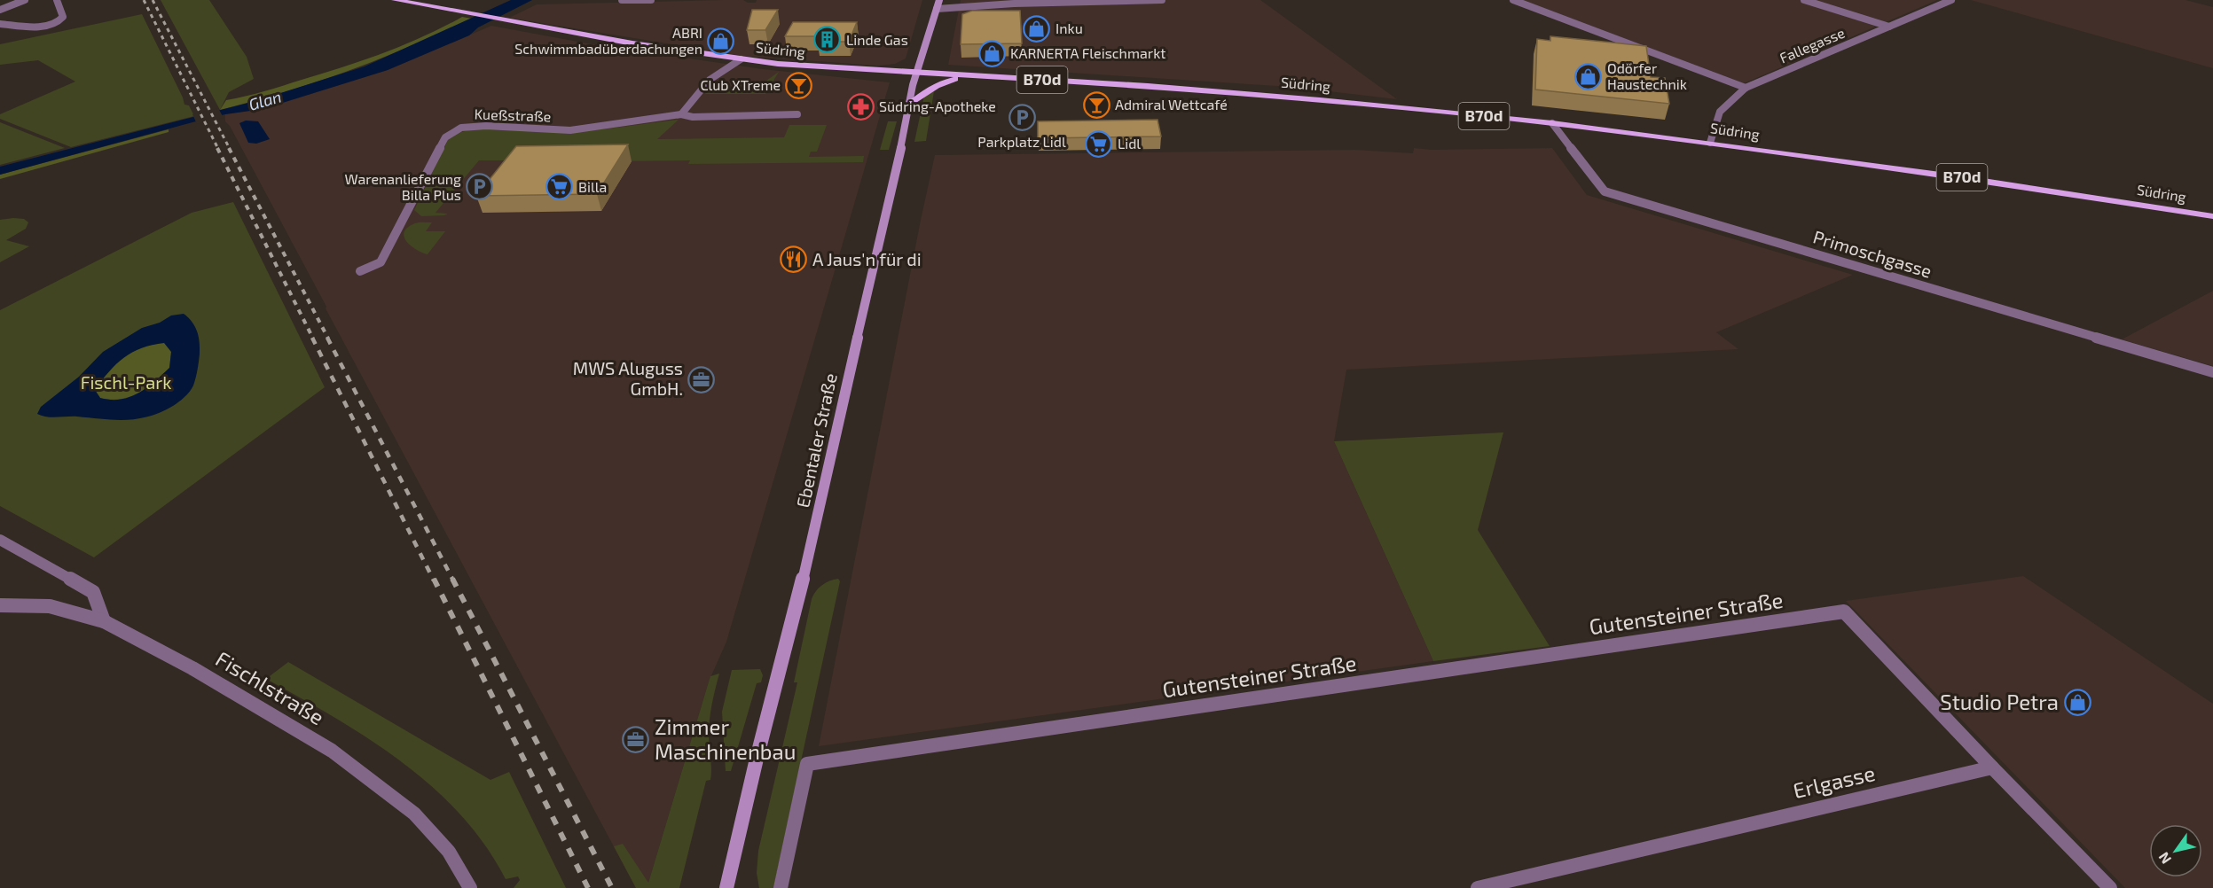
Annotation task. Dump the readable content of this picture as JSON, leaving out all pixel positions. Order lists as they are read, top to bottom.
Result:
{
  "streets": {
    "main road": ["Südring", "B70d", "Ebentaler Straße"],
    "street": [
      "Fallegasse",
      "Kueßstraße",
      "Primoschgasse",
      "Gutensteiner Straße",
      "Fischlstraße",
      "Erlgasse"
    ]
  },
  "crossings": [
    ["Fallegasse", "Südring"],
    ["Südring", "Primoschgasse"],
    ["Südring", "Ebentaler Straße"],
    ["Gutensteiner Straße", "Erlgasse"]
  ],
  "water": ["Glan"],
  "parks": ["Fischl-Park"],
  "places": {
    "shop": [
      "Inku",
      "ABRI Schwimmbadüberdachungen",
      "KARNERTA Fleischmarkt",
      "Odörfer Haustechnik",
      "Studio Petra"
    ],
    "building": ["Linde Gas"],
    "bar": ["Club XTreme", "Admiral Wettcafé"],
    "pharmacy": ["Südring-Apotheke"],
    "parking": ["Parkplatz Lidl", "Warenanlieferung Billa Plus"],
    "supermarket": ["Lidl", "Billa"],
    "restaurant": ["A Jaus'n für di"],
    "office": ["MWS Aluguss GmbH.", "Zimmer Maschinenbau"]
  },
  "north": "bottom left"
}
